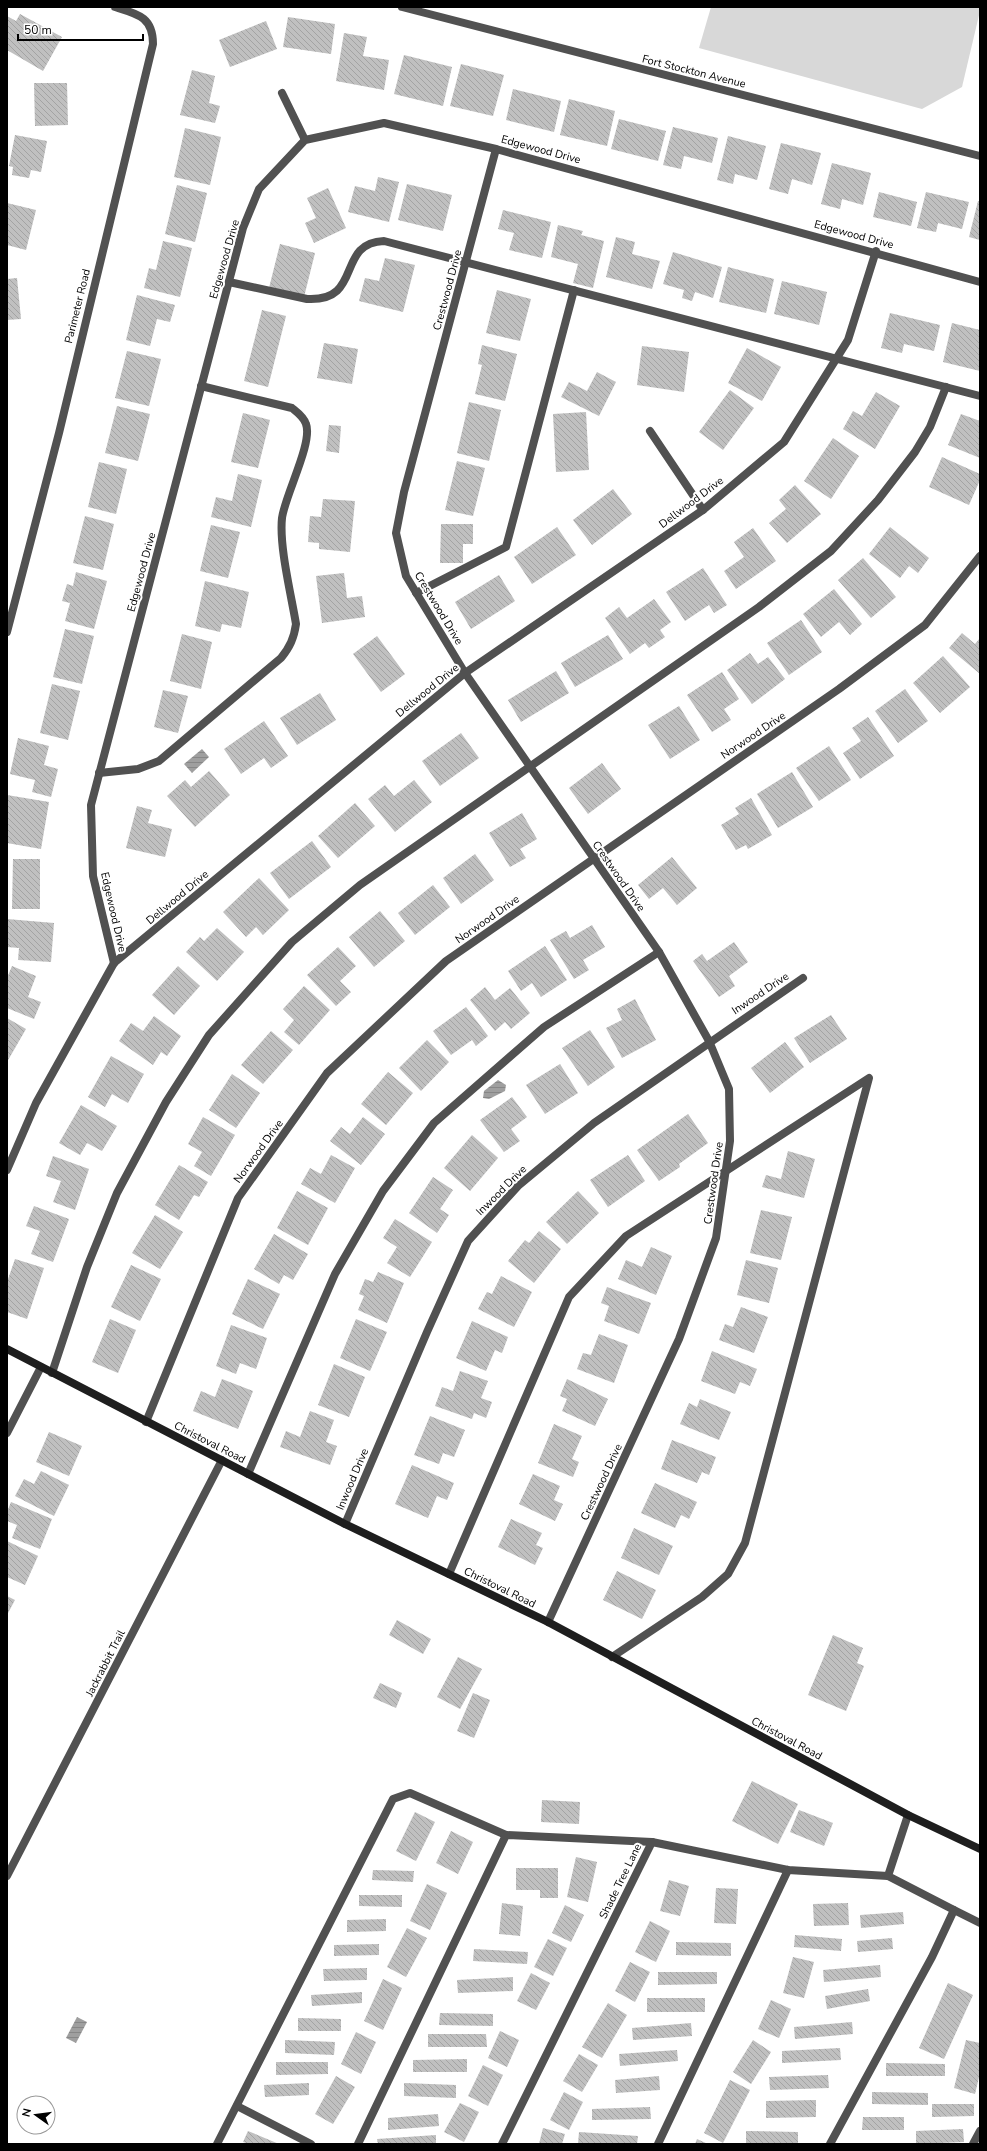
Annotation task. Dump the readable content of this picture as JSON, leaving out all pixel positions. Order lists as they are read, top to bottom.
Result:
{
  "streets": {
    "street": [
      "Fort Stockton Avenue",
      "Edgewood Drive",
      "Crestwood Drive",
      "Parimeter Road",
      "Dellwood Drive",
      "Norwood Drive",
      "Inwood Drive",
      "Christoval Road",
      "Jackrabbit Trail",
      "Shade Tree Lane"
    ]
  },
  "crossings": [
    ["Edgewood Drive", "Crestwood Drive"],
    ["Edgewood Drive", "Dellwood Drive"],
    ["Crestwood Drive", "Dellwood Drive"],
    ["Crestwood Drive", "Norwood Drive"],
    ["Crestwood Drive", "Inwood Drive"],
    ["Crestwood Drive", "Christoval Road"],
    ["Norwood Drive", "Christoval Road"],
    ["Inwood Drive", "Christoval Road"],
    ["Christoval Road", "Jackrabbit Trail"]
  ],
  "scale_bar": "50 m",
  "north": "left"
}
